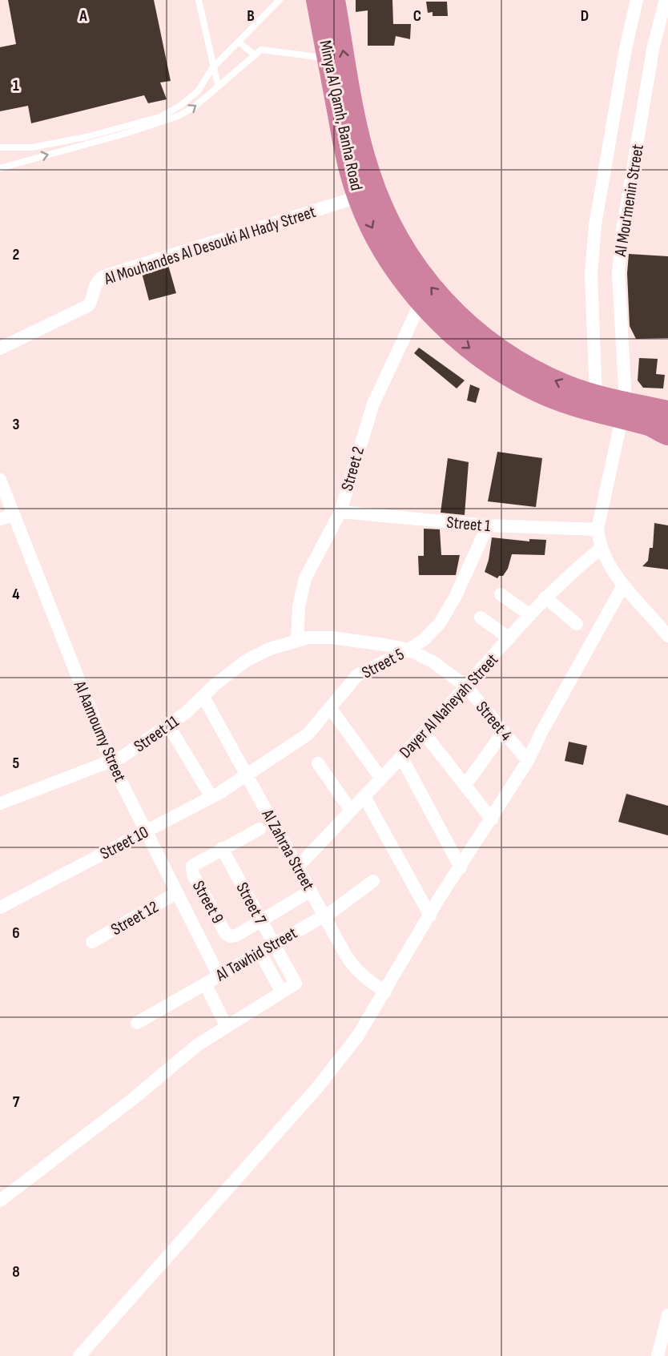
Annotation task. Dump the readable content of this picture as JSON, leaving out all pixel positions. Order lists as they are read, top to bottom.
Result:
{
  "streets": {
    "highway": ["Minya Al Qamh, Banha Road"],
    "street": [
      "Al Mou'menin Street",
      "Al Mouhandes Al Desouki Al Hady Street",
      "Street 2",
      "Street 1",
      "Street 5",
      "Dayer Al Naheyah Street",
      "Street 4",
      "Al Aamoumy Street",
      "Street 11",
      "Street 10",
      "Al Zahraa Street",
      "Street 9",
      "Street 7",
      "Street 12",
      "Al Tawhid Street"
    ]
  },
  "crossings": [
    ["Minya Al Qamh, Banha Road", "Al Mou'menin Street"],
    ["Minya Al Qamh, Banha Road", "Al Mouhandes Al Desouki Al Hady Street"],
    ["Minya Al Qamh, Banha Road", "Street 2"],
    ["Al Mou'menin Street", "Street 1"],
    ["Street 2", "Street 1"],
    ["Street 2", "Street 4"],
    ["Street 2", "Street 11"],
    ["Street 1", "Street 5"],
    ["Street 5", "Street 4"],
    ["Street 5", "Street 10"],
    ["Street 5", "Al Zahraa Street"],
    ["Dayer Al Naheyah Street", "Street 4"],
    ["Dayer Al Naheyah Street", "Al Zahraa Street"],
    ["Street 4", "Street 11"],
    ["Al Aamoumy Street", "Street 11"],
    ["Al Aamoumy Street", "Street 10"],
    ["Al Aamoumy Street", "Street 12"],
    ["Al Aamoumy Street", "Al Tawhid Street"],
    ["Street 11", "Al Zahraa Street"],
    ["Street 10", "Al Zahraa Street"],
    ["Al Zahraa Street", "Al Tawhid Street"],
    ["Street 9", "Street 7"],
    ["Street 7", "Al Tawhid Street"]
  ],
  "grid": {
    "columns": [
      "A",
      "B",
      "C",
      "D"
    ],
    "rows": [
      "1",
      "2",
      "3",
      "4",
      "5",
      "6",
      "7",
      "8"
    ]
  }
}
